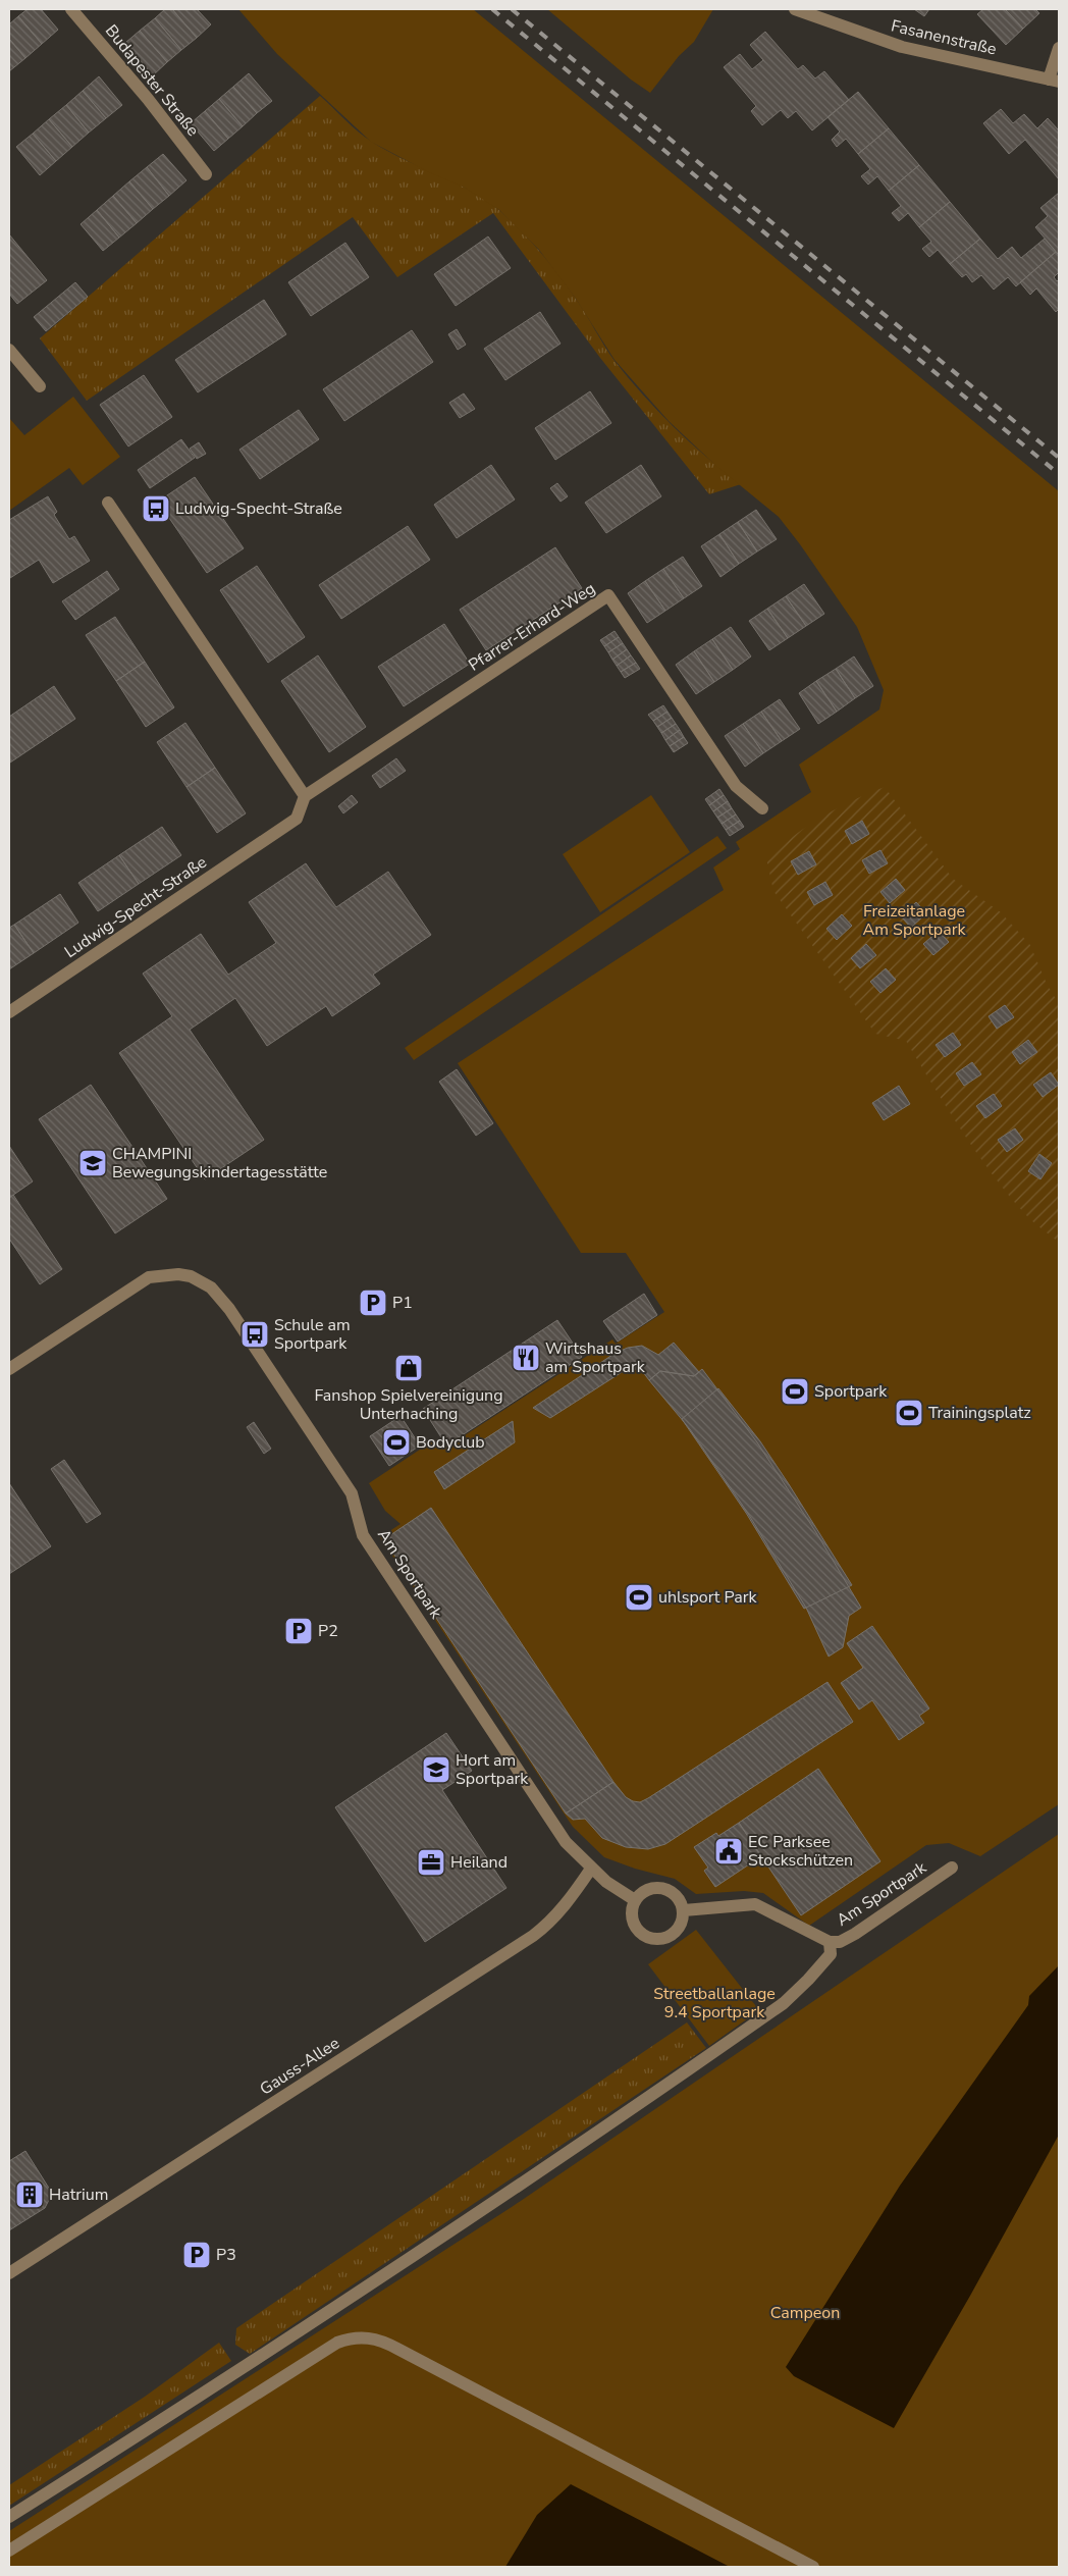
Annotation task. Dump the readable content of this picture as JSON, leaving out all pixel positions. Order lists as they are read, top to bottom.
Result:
{
  "streets": {
    "street": [
      "Fasanenstraße",
      "Budapester Straße",
      "Pfarrer-Erhard-Weg",
      "Ludwig-Specht-Straße",
      "Am Sportpark",
      "Gauss-Allee"
    ]
  },
  "crossings": [
    ["Pfarrer-Erhard-Weg", "Ludwig-Specht-Straße"],
    ["Am Sportpark", "Gauss-Allee"]
  ],
  "parks": ["Freizeitanlage Am Sportpark", "Streetballanlage 9.4 Sportpark", "Campeon"],
  "places": {
    "bus stop": ["Ludwig-Specht-Straße", "Schule am Sportpark"],
    "school or university": ["CHAMPINI Bewegungskindertagesstätte", "Hort am Sportpark"],
    "parking": ["P1", "P2", "P3"],
    "restaurant": ["Wirtshaus am Sportpark"],
    "shop": ["Fanshop Spielvereinigung Unterhaching"],
    "sports": [
      "Sportpark",
      "Trainingsplatz",
      "Bodyclub",
      "uhlsport Park"
    ],
    "public building": ["EC Parksee Stockschützen"],
    "office": ["Heiland"],
    "building": ["Hatrium"]
  }
}
